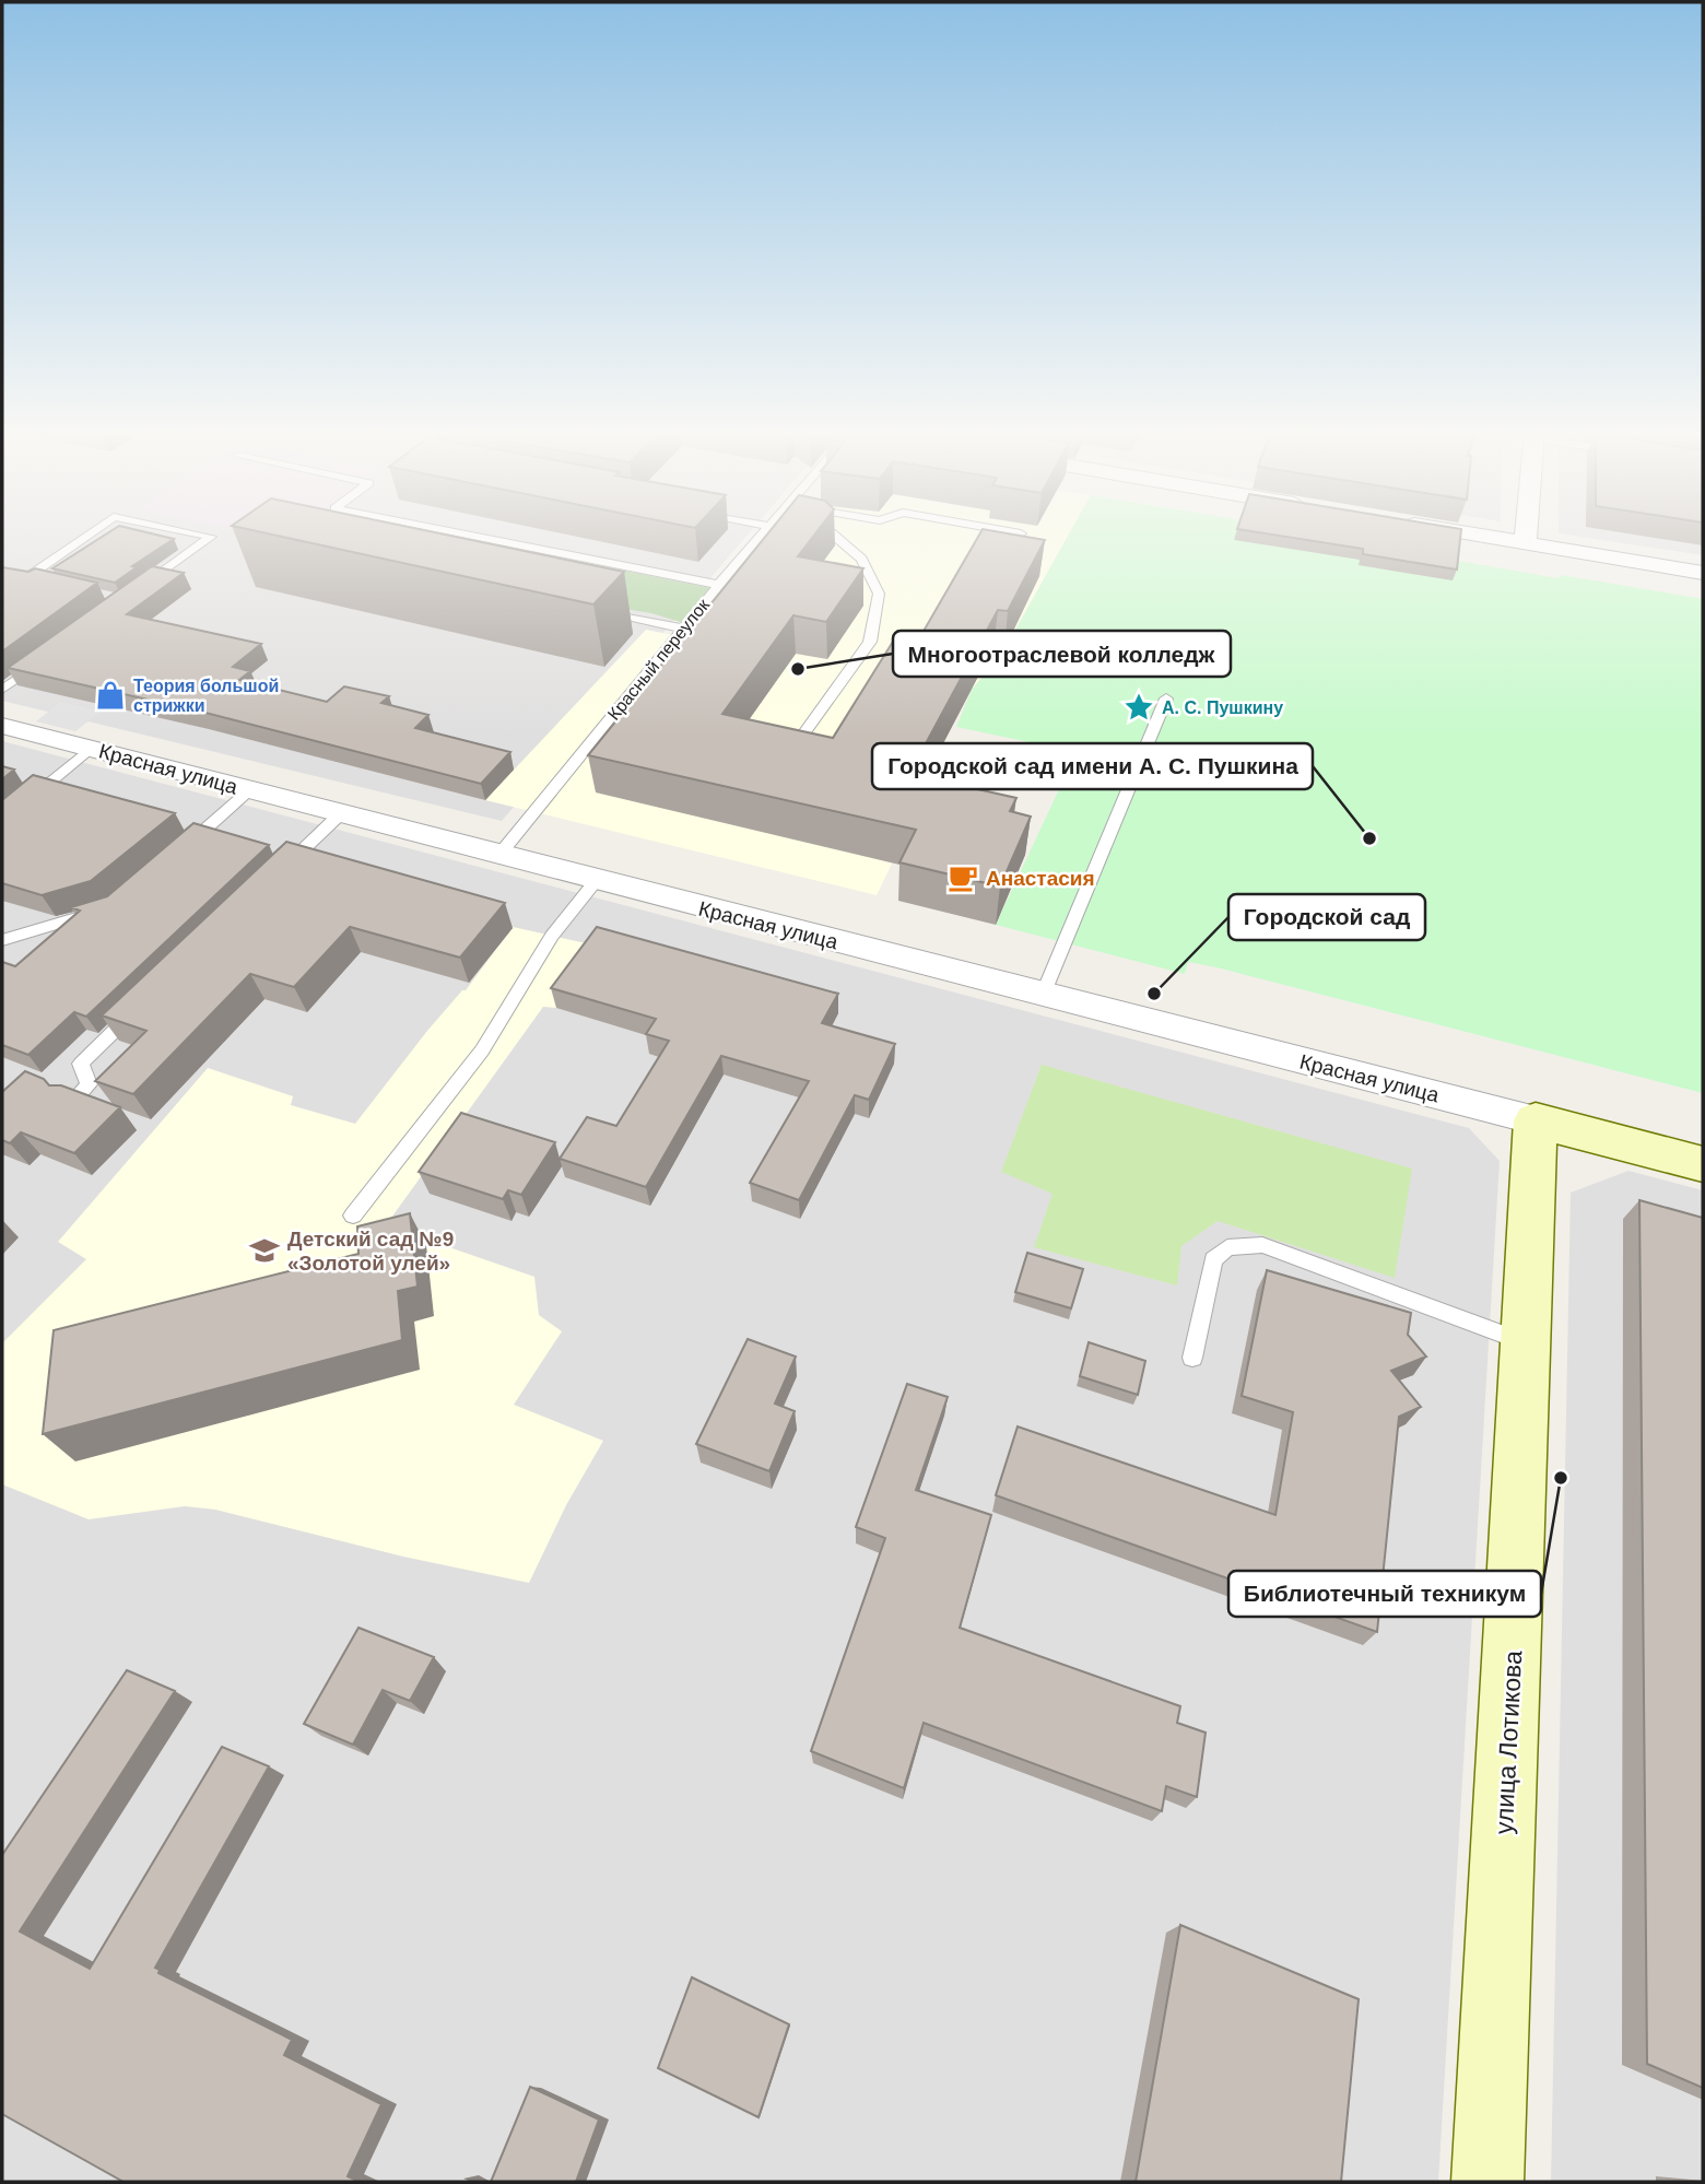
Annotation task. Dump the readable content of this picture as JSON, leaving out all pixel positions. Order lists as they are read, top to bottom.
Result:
{
  "streets": {
    "main road": ["улица Лотикова"],
    "street": ["Красная улица"],
    "lane": ["Красный переулок"]
  },
  "crossings": [
    ["Красный переулок", "Красная улица"],
    ["Красная улица", "улица Лотикова"]
  ],
  "places": {
    "other": [
      "Многоотраслевой колледж",
      "Городской сад имени А. С. Пушкина",
      "Городской сад",
      "Библиотечный техникум"
    ],
    "shop": ["Теория большой стрижки"],
    "place": ["А. С. Пушкину"],
    "cafe": ["Анастасия"],
    "school or university": ["Детский сад №9 «Золотой улей»"]
  }
}
